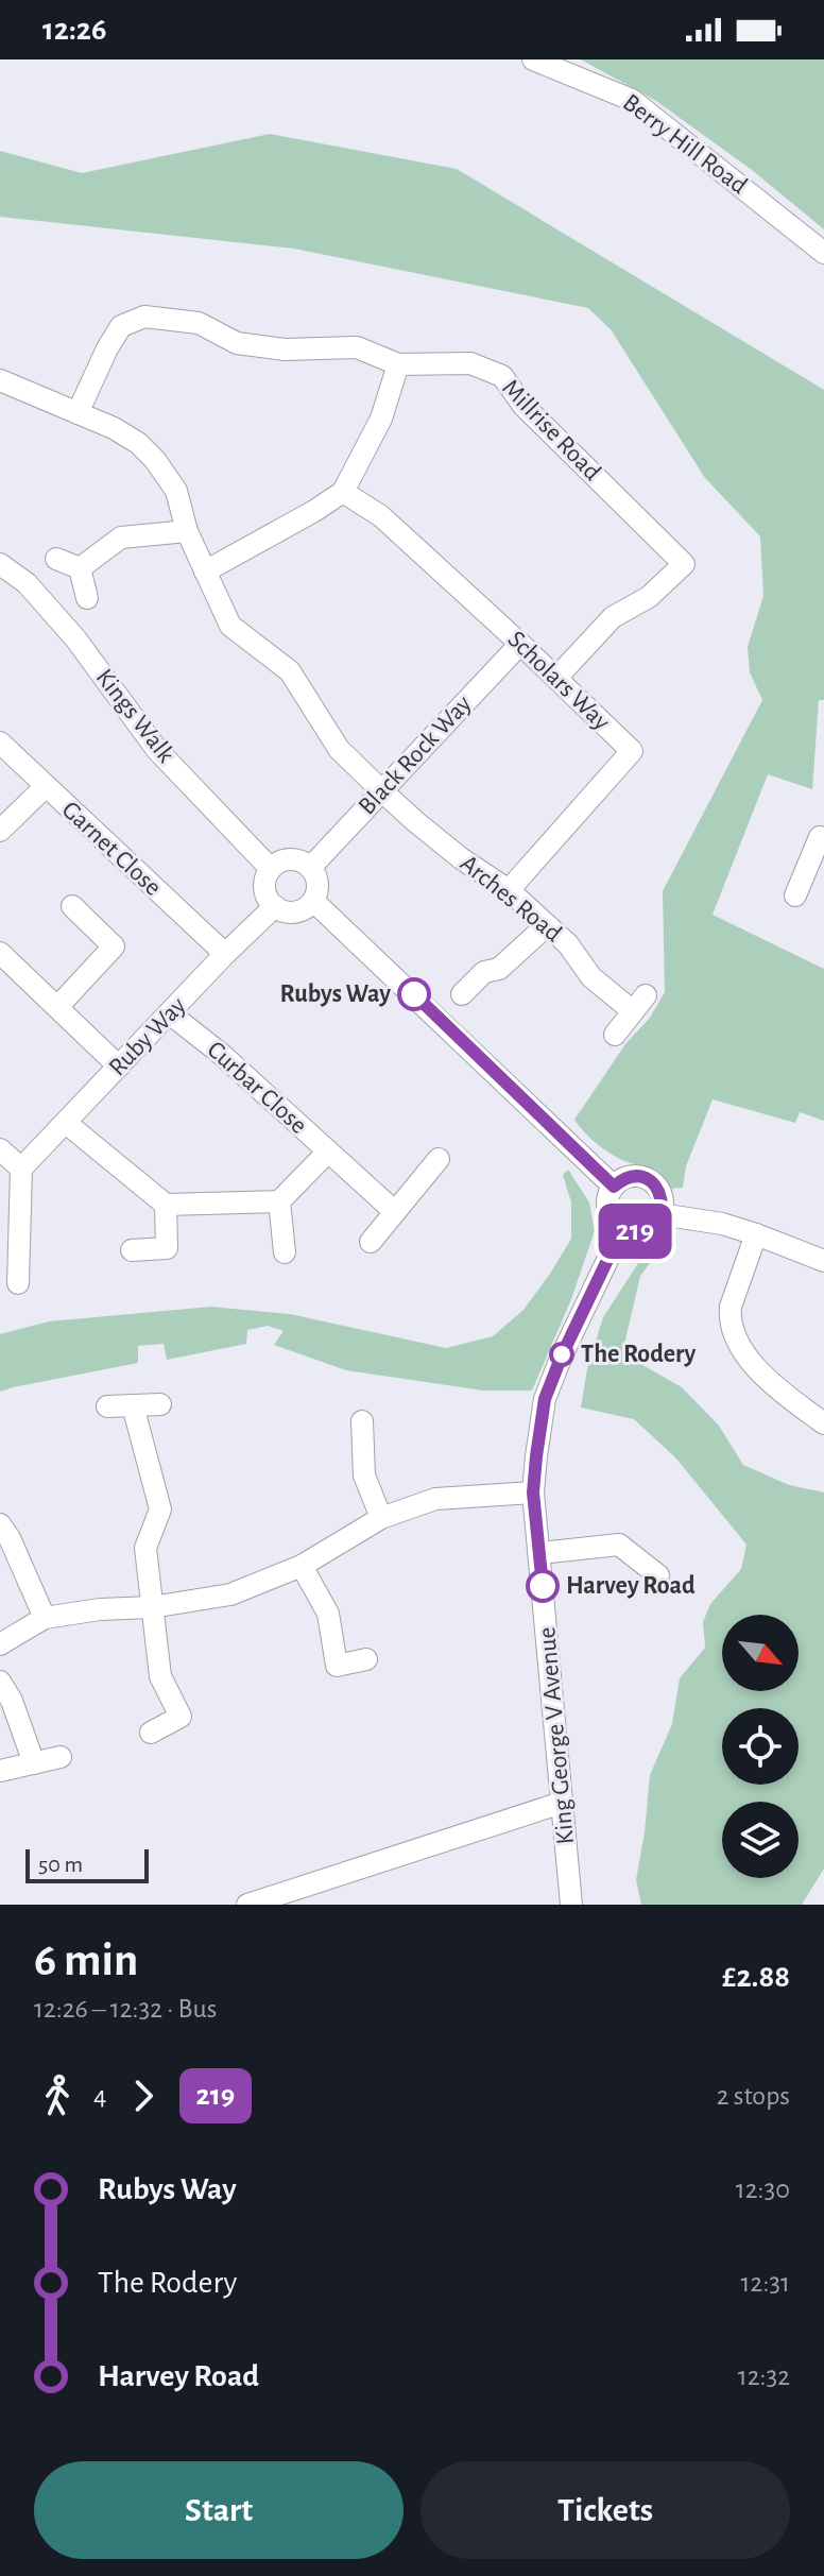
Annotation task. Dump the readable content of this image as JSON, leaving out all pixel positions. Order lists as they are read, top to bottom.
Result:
{
  "streets": {
    "street": [
      "Berry Hill Road",
      "Millrise Road",
      "Scholars Way",
      "Kings Walk",
      "Black Rock Way",
      "Garnet Close",
      "Arches Road",
      "Ruby Way",
      "Curbar Close",
      "King George V Avenue"
    ]
  },
  "crossings": [
    ["Millrise Road", "Scholars Way"],
    ["Millrise Road", "Arches Road"],
    ["Scholars Way", "Black Rock Way"],
    ["Scholars Way", "Arches Road"],
    ["Kings Walk", "Black Rock Way"],
    ["Kings Walk", "Ruby Way"],
    ["Black Rock Way", "Arches Road"],
    ["Black Rock Way", "Ruby Way"],
    ["Garnet Close", "Ruby Way"],
    ["Ruby Way", "Curbar Close"]
  ],
  "places": ["Rubys Way", "The Rodery", "Harvey Road"],
  "lines": ["bus line 219"],
  "scale_bar": "50 m",
  "north": "bottom right",
  "page": {
    "status": "12:26",
    "on_map": "219",
    "scale": "50 m",
    "heading": ["6 min", "12:26 – 12:32 · Bus", "£2.88"],
    "legs": ["4", "219", "2 stops"],
    "list": [
      {
        "name": "Rubys Way",
        "value": "12:30"
      },
      {
        "name": "The Rodery",
        "value": "12:31"
      },
      {
        "name": "Harvey Road",
        "value": "12:32"
      }
    ],
    "buttons": ["Start", "Tickets"]
  }
}
